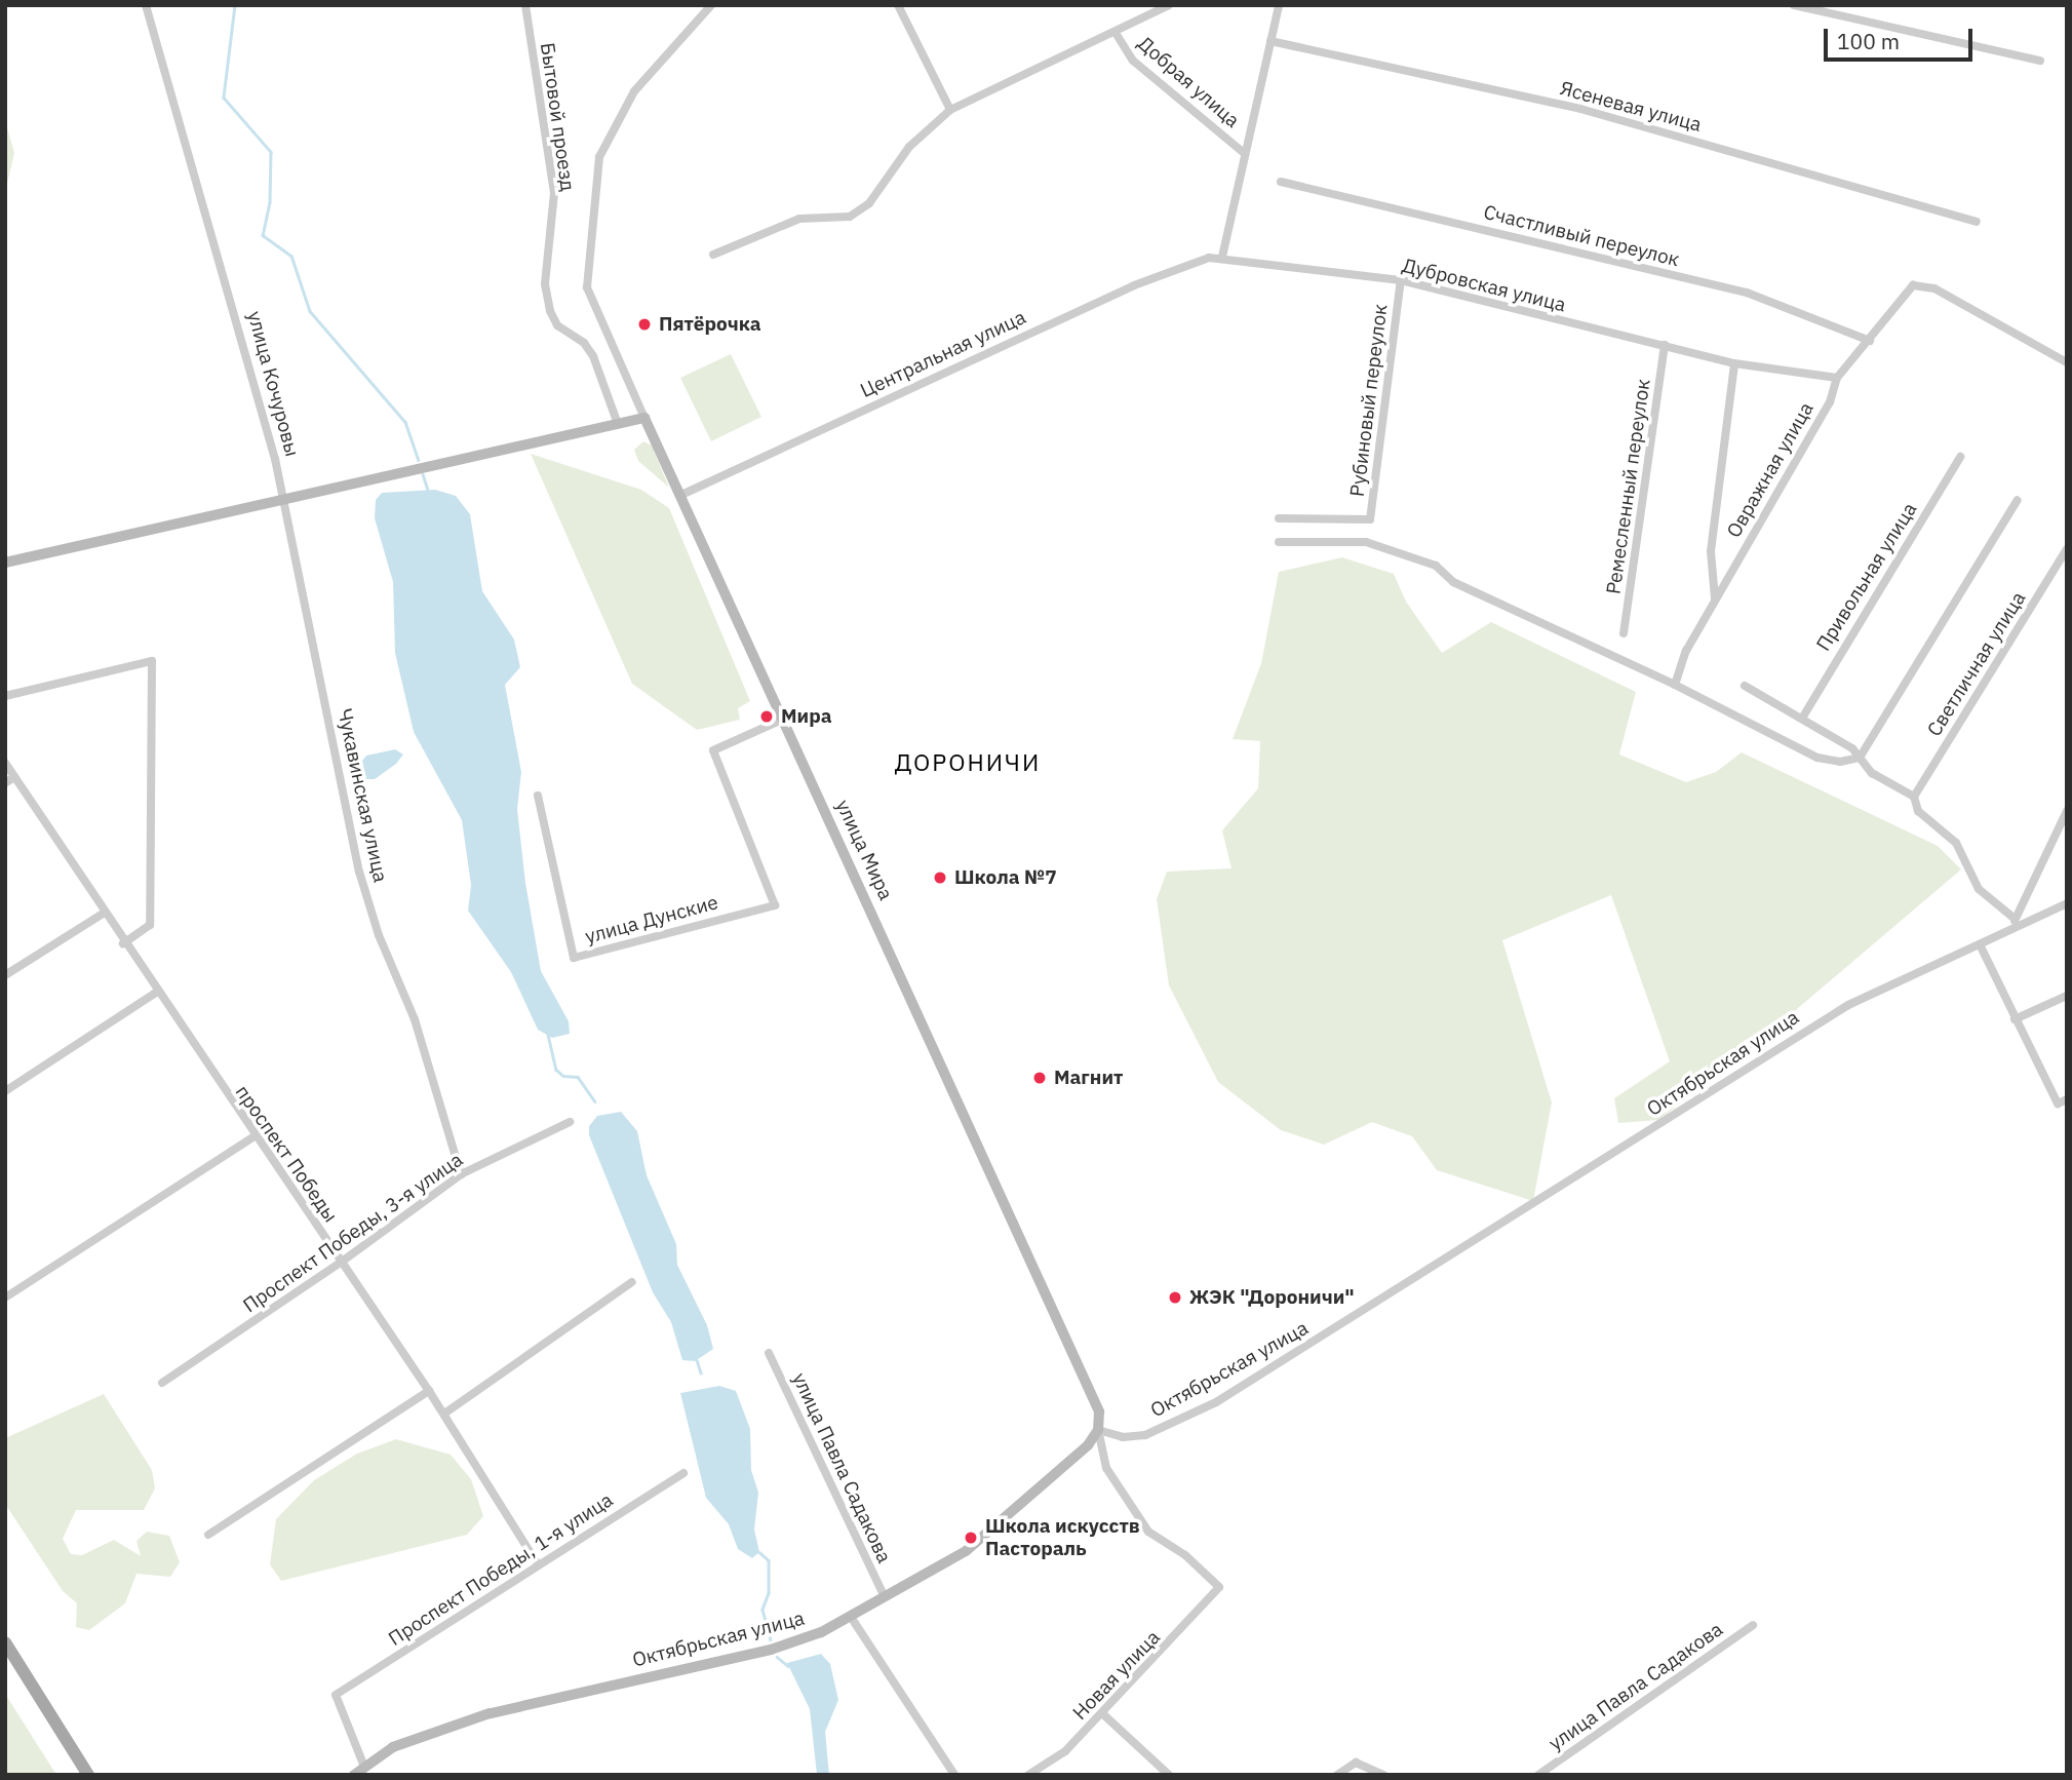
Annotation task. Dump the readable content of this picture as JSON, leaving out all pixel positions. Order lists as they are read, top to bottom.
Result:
{
  "streets": {
    "street": [
      "Добрая улица",
      "Ясеневая улица",
      "Бытовой проезд",
      "Счастливый переулок",
      "Дубровская улица",
      "Центральная улица",
      "улица Кочуровы",
      "Рубиновый переулок",
      "Овражная улица",
      "Ремесленный переулок",
      "Привольная улица",
      "Светличная улица",
      "Чукавинская улица",
      "улица Мира",
      "улица Дунские",
      "Октябрьская улица",
      "проспект Победы",
      "Проспект Победы, 3-я улица",
      "улица Павла Садакова",
      "Проспект Победы, 1-я улица",
      "Новая улица"
    ]
  },
  "crossings": [
    ["Счастливый переулок", "Овражная улица"],
    ["Дубровская улица", "Центральная улица"],
    ["Дубровская улица", "Рубиновый переулок"],
    ["Дубровская улица", "Овражная улица"],
    ["Дубровская улица", "Ремесленный переулок"],
    ["Центральная улица", "улица Мира"],
    ["улица Кочуровы", "Чукавинская улица"],
    ["Чукавинская улица", "Проспект Победы, 3-я улица"],
    ["улица Мира", "улица Дунские"],
    ["улица Мира", "Октябрьская улица"],
    ["улица Мира", "Новая улица"],
    ["Октябрьская улица", "улица Павла Садакова"],
    ["Октябрьская улица", "Проспект Победы, 1-я улица"],
    ["Октябрьская улица", "Новая улица"],
    ["проспект Победы", "Проспект Победы, 3-я улица"],
    ["проспект Победы", "Проспект Победы, 1-я улица"]
  ],
  "districts": ["ДОРОНИЧИ"],
  "places": [
    "Пятёрочка",
    "Мира",
    "Школа №7",
    "Магнит",
    "ЖЭК \"Дороничи\"",
    "Школа искусств Пастораль"
  ],
  "scale_bar": "100 m"
}
